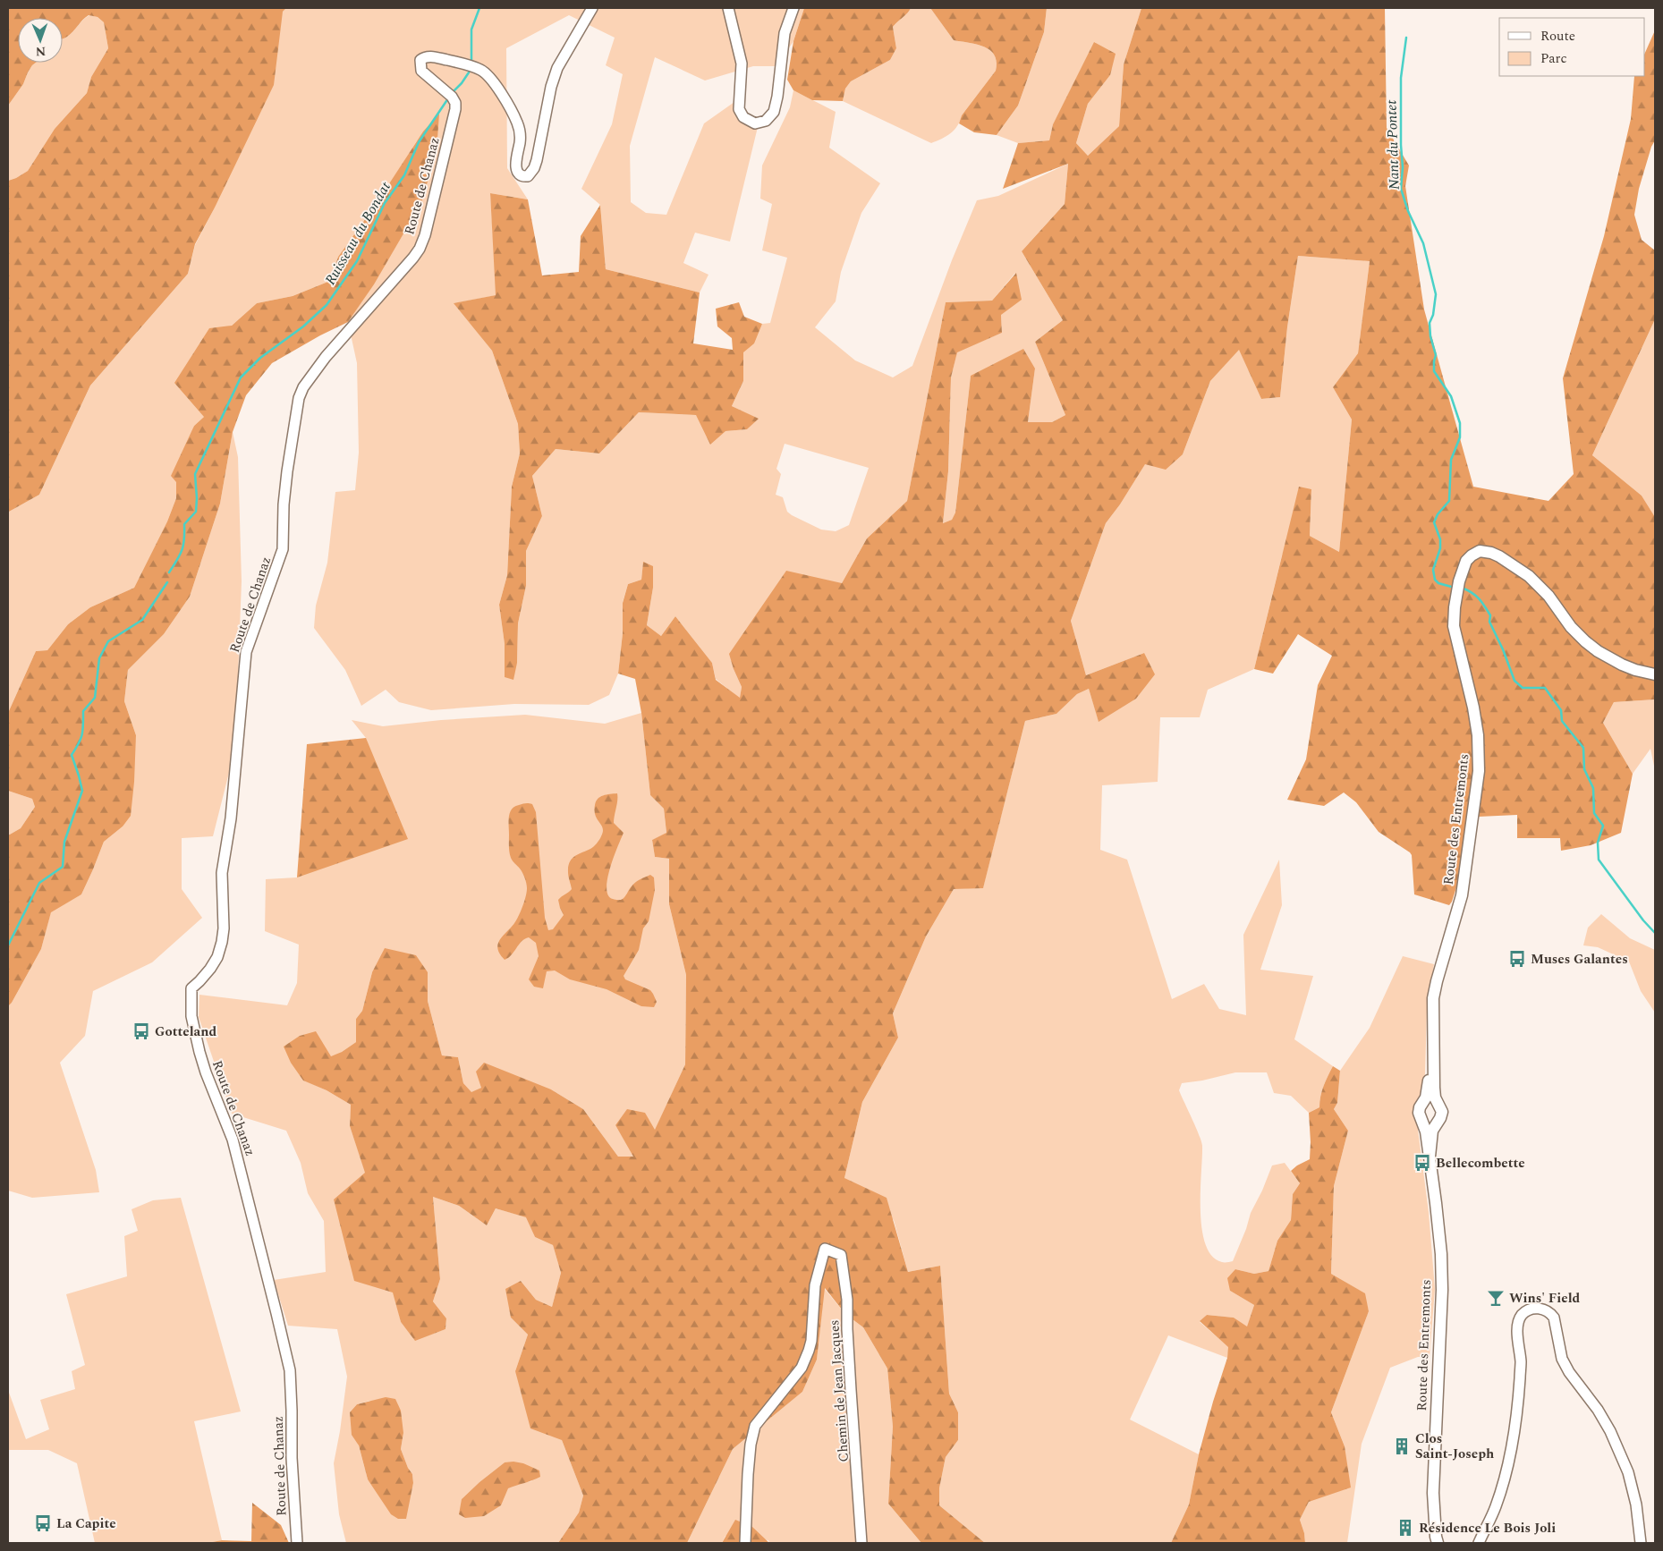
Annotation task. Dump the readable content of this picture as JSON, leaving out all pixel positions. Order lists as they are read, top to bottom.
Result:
{
  "streets": {
    "main road": ["Route des Entremonts"],
    "street": ["Route de Chanaz", "Chemin de Jean Jacques"]
  },
  "water": ["Nant du Pontet", "Ruisseau du Bondat"],
  "places": {
    "bus stop": [
      "Muses Galantes",
      "Gotteland",
      "Bellecombette",
      "La Capite"
    ],
    "bar": ["Wins' Field"],
    "building": ["Clos Saint-Joseph", "Résidence Le Bois Joli"]
  },
  "legend": ["Route", "Parc"],
  "north": "bottom"
}
